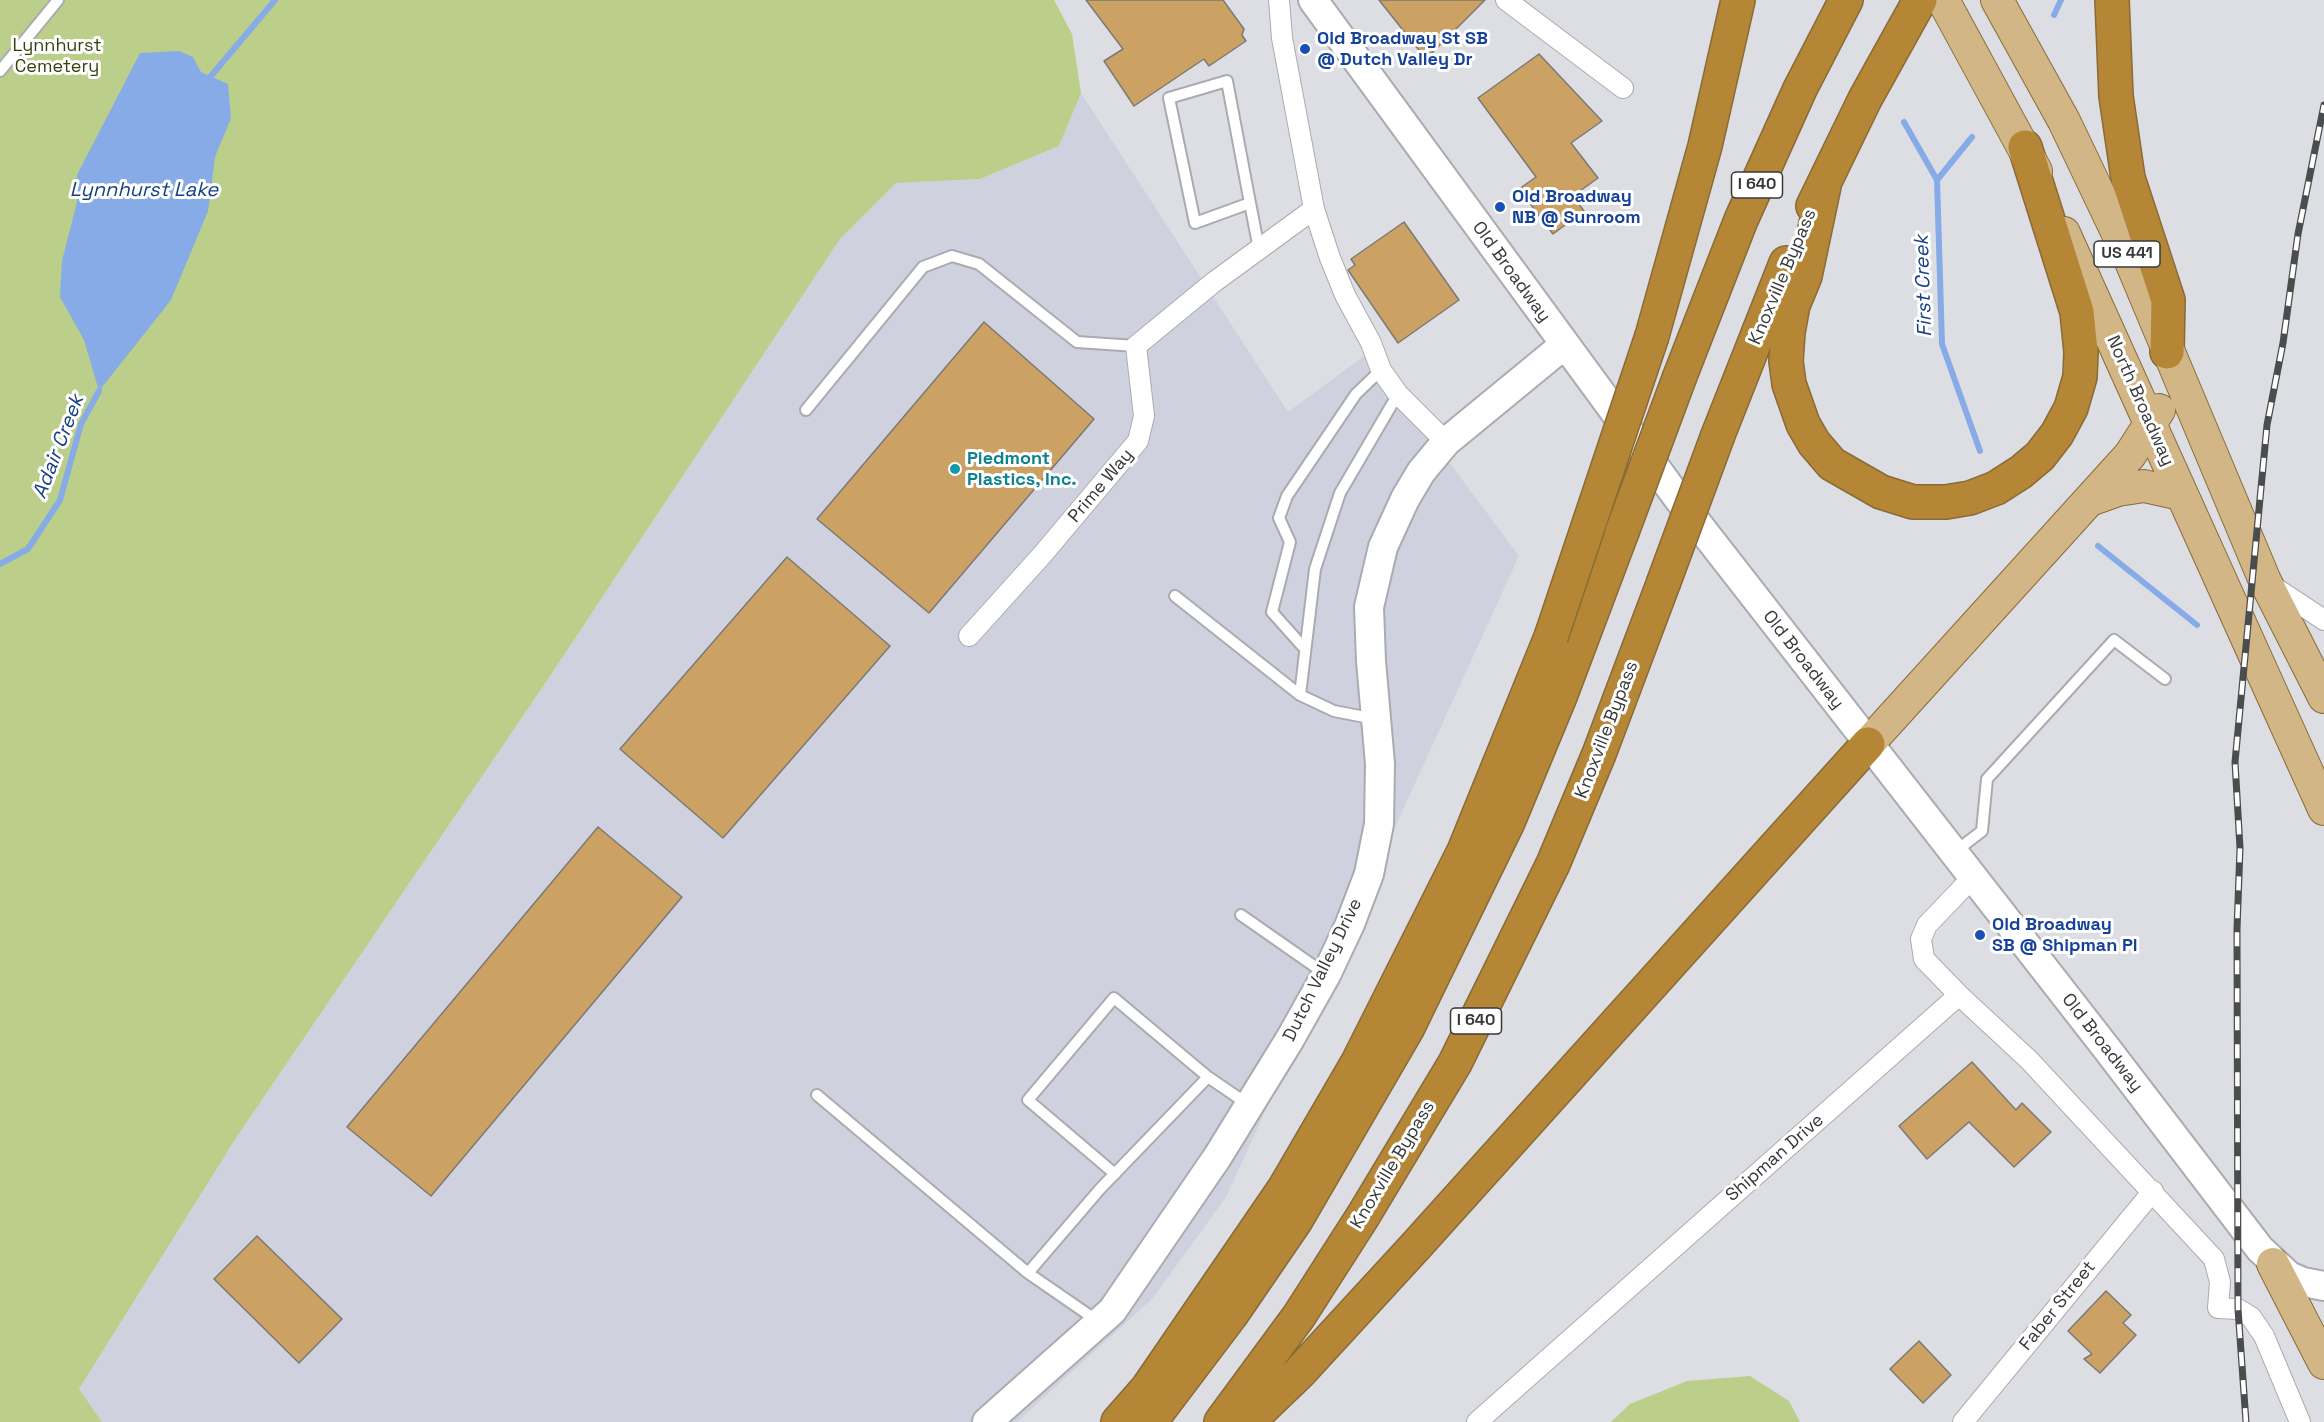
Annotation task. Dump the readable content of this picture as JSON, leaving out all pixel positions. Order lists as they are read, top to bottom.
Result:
{
  "streets": {
    "highway": ["I 640", "Knoxville Bypass"],
    "main road": [
      "US 441",
      "Old Broadway",
      "North Broadway",
      "Dutch Valley Drive"
    ],
    "street": ["Prime Way", "Shipman Drive", "Faber Street"]
  },
  "crossings": [
    ["Old Broadway", "Dutch Valley Drive"]
  ],
  "water": ["Lynnhurst Lake", "First Creek", "Adair Creek"],
  "parks": ["Lynnhurst Cemetery"],
  "places": [
    "Old Broadway St SB @ Dutch Valley Dr",
    "Old Broadway NB @ Sunroom",
    "Piedmont Plastics, Inc.",
    "Old Broadway SB @ Shipman Pl"
  ]
}
